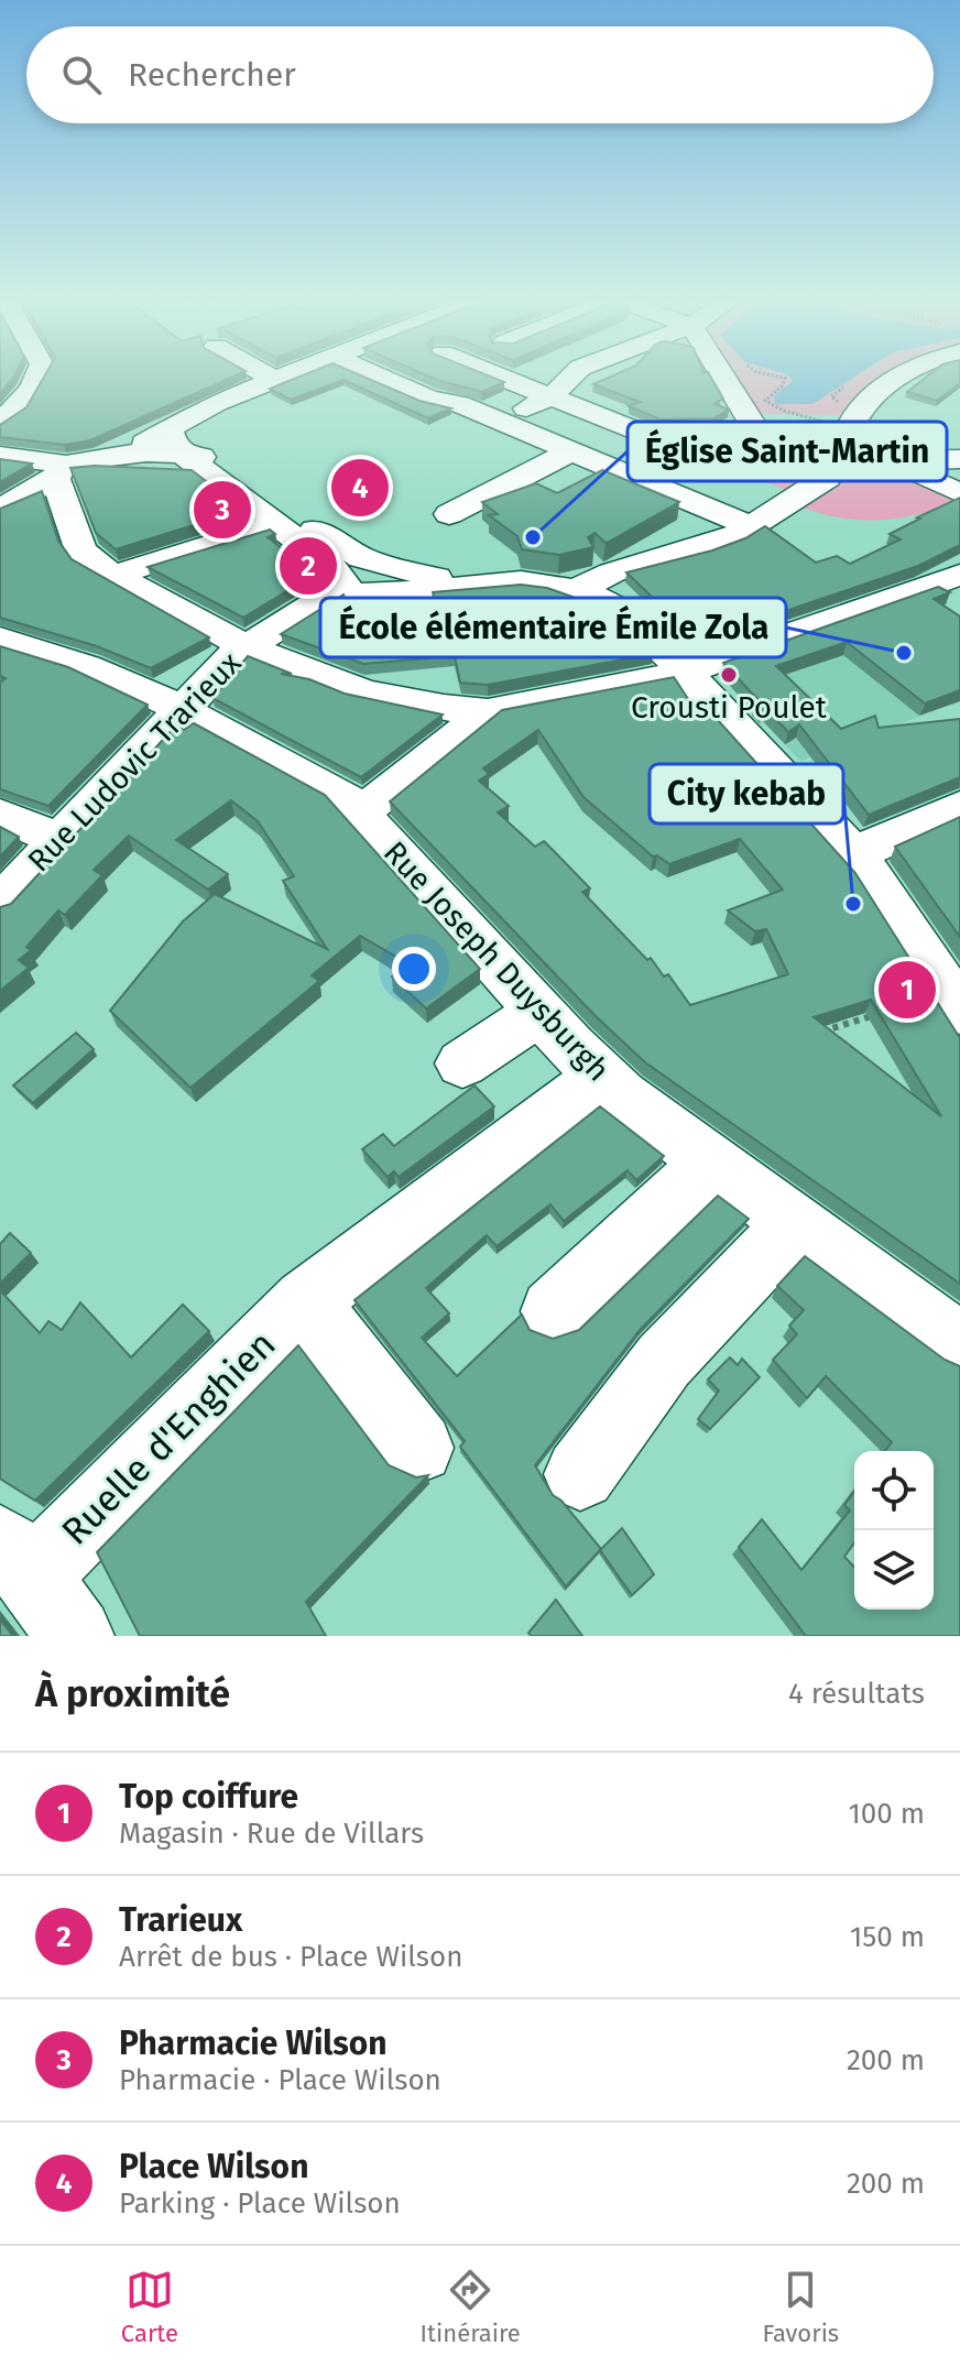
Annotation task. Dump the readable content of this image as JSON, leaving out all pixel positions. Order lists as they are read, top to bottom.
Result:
{
  "streets": {
    "street": ["Rue Ludovic Trarieux", "Rue Joseph Duysburgh", "Ruelle d'Enghien"]
  },
  "crossings": [
    ["Rue Ludovic Trarieux", "Rue Joseph Duysburgh"],
    ["Rue Joseph Duysburgh", "Ruelle d'Enghien"]
  ],
  "places": [
    "Église Saint-Martin",
    "École élémentaire Émile Zola",
    "Crousti Poulet",
    "City kebab"
  ],
  "page": {
    "search": "Rechercher",
    "pins": [
      "4",
      "3",
      "2",
      "1"
    ],
    "heading": ["À proximité", "4 résultats"],
    "list": [
      {
        "mark": "1",
        "name": "Top coiffure",
        "note": "Magasin · Rue de Villars",
        "value": "100 m"
      },
      {
        "mark": "2",
        "name": "Trarieux",
        "note": "Arrêt de bus · Place Wilson",
        "value": "150 m"
      },
      {
        "mark": "3",
        "name": "Pharmacie Wilson",
        "note": "Pharmacie · Place Wilson",
        "value": "200 m"
      },
      {
        "mark": "4",
        "name": "Place Wilson",
        "note": "Parking · Place Wilson",
        "value": "200 m"
      }
    ],
    "nav": ["Carte", "Itinéraire", "Favoris"]
  }
}
